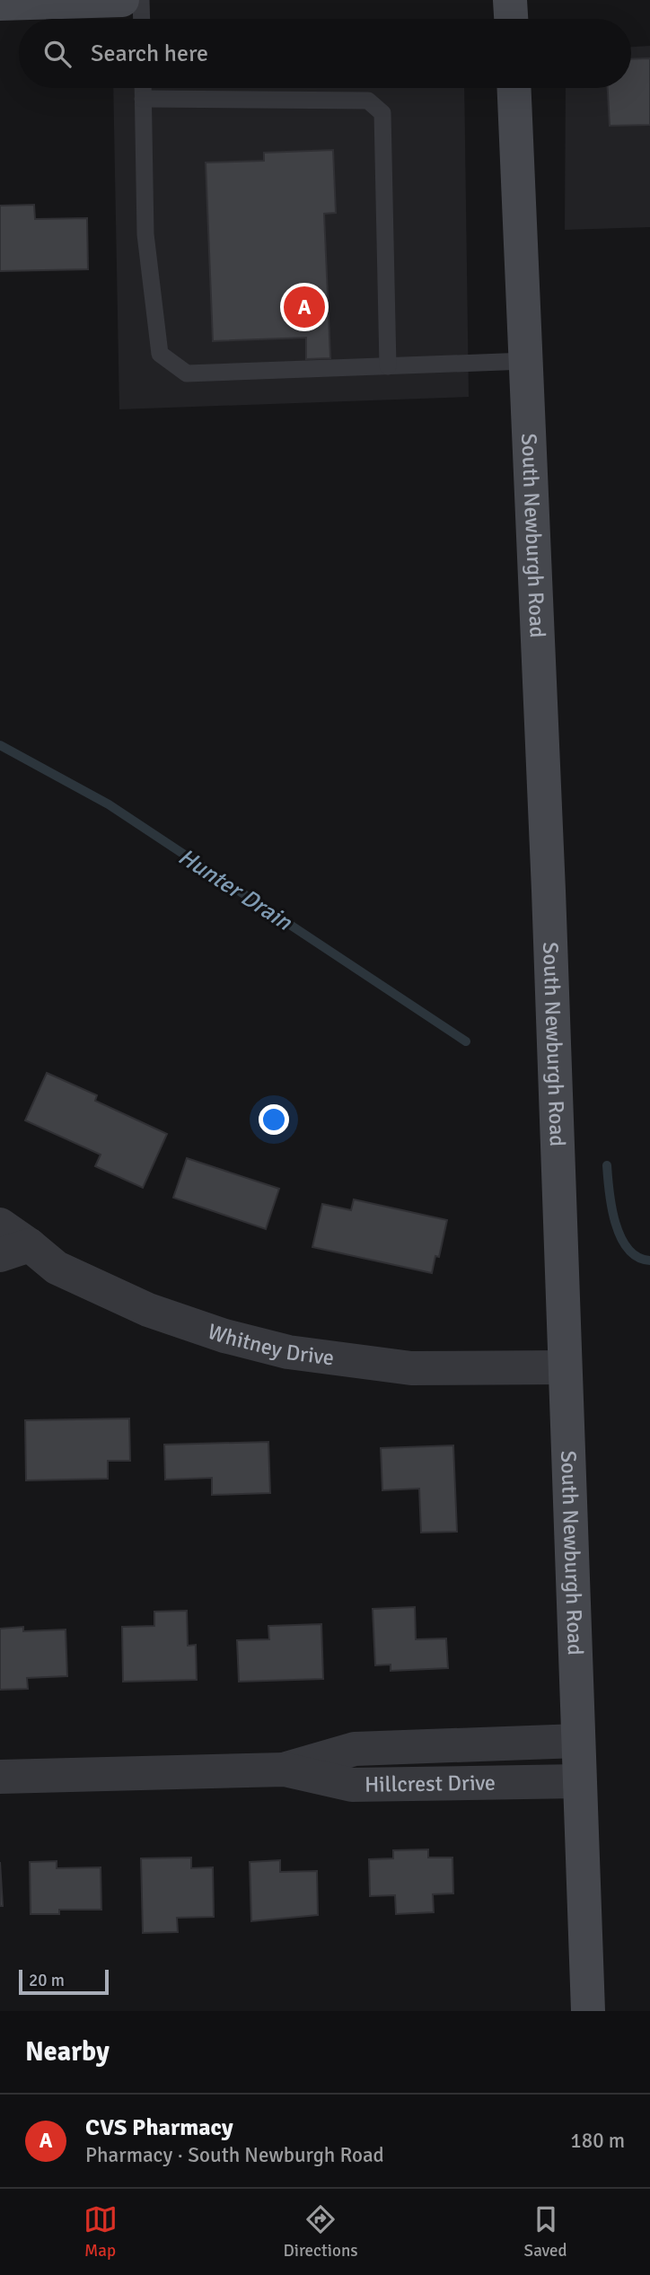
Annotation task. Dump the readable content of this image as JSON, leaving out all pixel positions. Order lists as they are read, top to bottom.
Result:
{
  "streets": {
    "main road": ["South Newburgh Road"],
    "street": ["Whitney Drive", "Hillcrest Drive"]
  },
  "crossings": [
    ["South Newburgh Road", "Whitney Drive"],
    ["South Newburgh Road", "Hillcrest Drive"]
  ],
  "water": ["Hunter Drain"],
  "scale_bar": "20 m",
  "page": {
    "search": "Search here",
    "pins": "A",
    "scale": "20 m",
    "heading": "Nearby",
    "list": [
      {
        "mark": "A",
        "name": "CVS Pharmacy",
        "note": "Pharmacy · South Newburgh Road",
        "value": "180 m"
      }
    ],
    "nav": ["Map", "Directions", "Saved"]
  }
}
